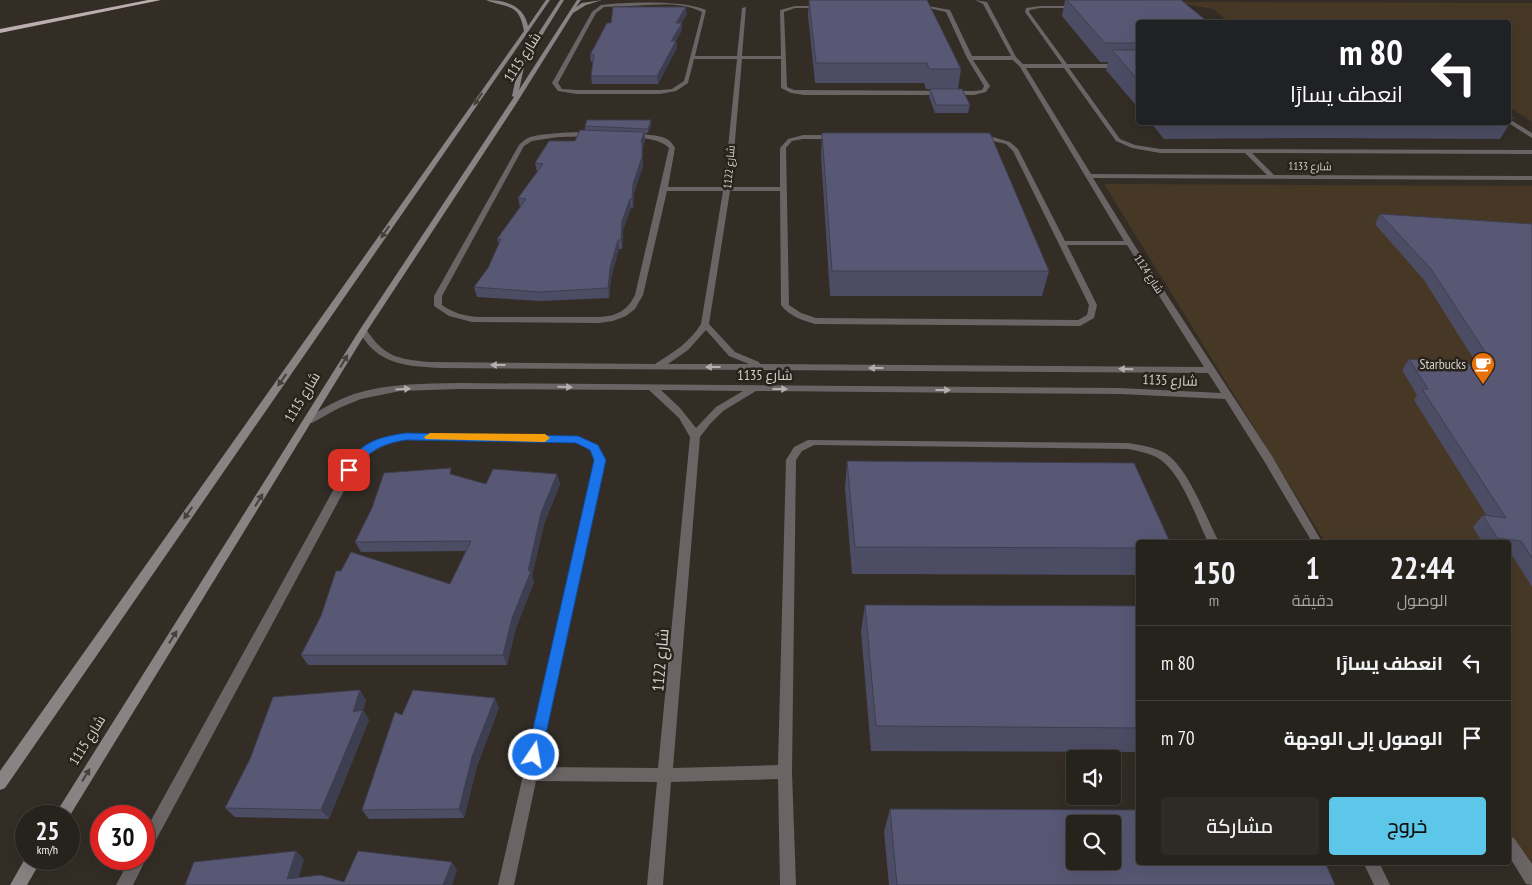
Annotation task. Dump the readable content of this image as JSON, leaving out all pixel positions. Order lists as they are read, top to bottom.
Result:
{
  "streets": {
    "street": [
      "شارع 1115",
      "شارع 1133",
      "شارع 1122",
      "شارع 1124",
      "شارع 1135"
    ]
  },
  "crossings": [
    ["شارع 1115", "شارع 1135"],
    ["شارع 1133", "شارع 1124"],
    ["شارع 1122", "شارع 1135"],
    ["شارع 1124", "شارع 1135"]
  ],
  "places": {
    "cafe": ["Starbucks"]
  },
  "page": {
    "turn": ["80 m", "انعطف يسارًا"],
    "eta": [
      "22:44",
      "الوصول",
      "1",
      "دقيقة",
      "150",
      "m"
    ],
    "list": [
      {
        "name": "انعطف يسارًا",
        "value": "80 m"
      },
      {
        "name": "الوصول إلى الوجهة",
        "value": "70 m"
      }
    ],
    "buttons": ["خروج", "مشاركة"],
    "speed": "25 km/h",
    "limit": "30"
  }
}
